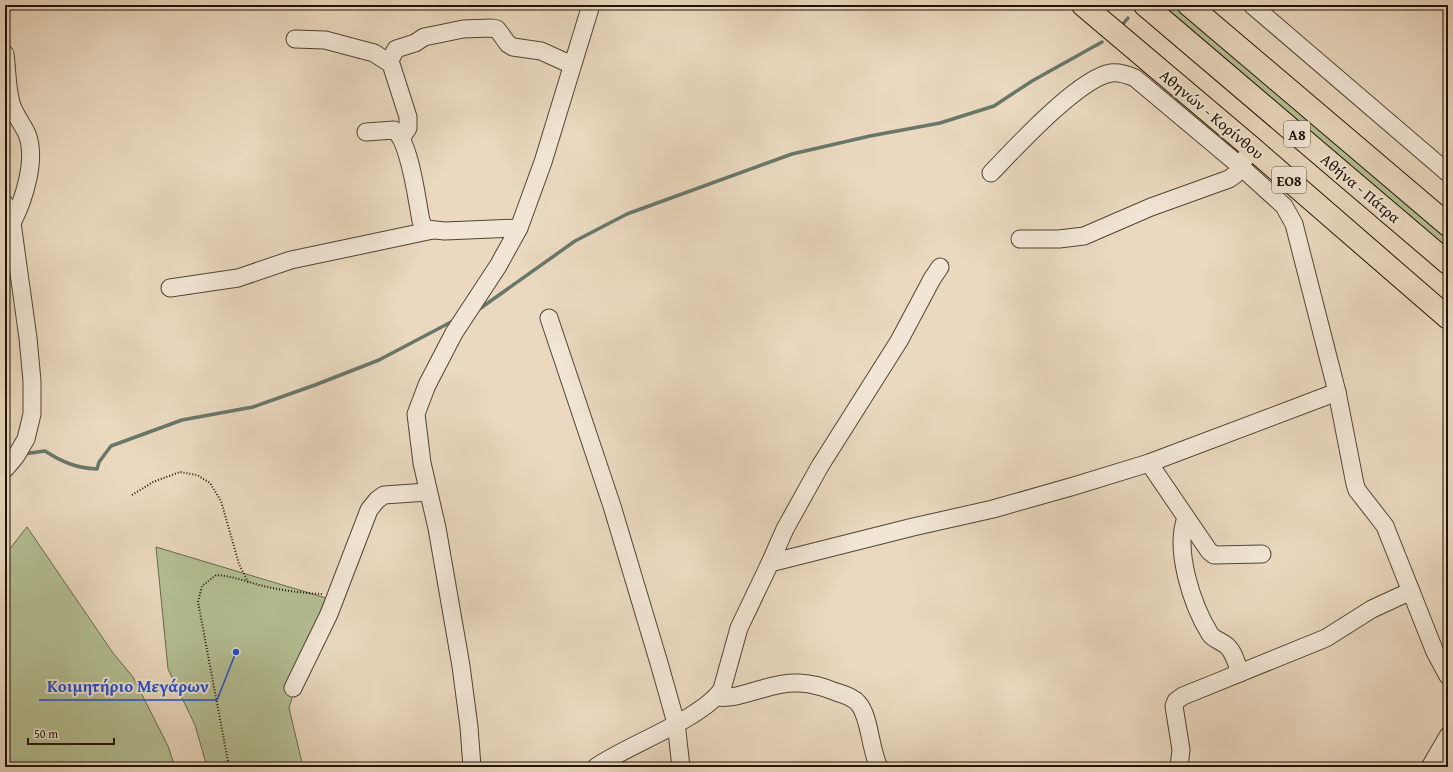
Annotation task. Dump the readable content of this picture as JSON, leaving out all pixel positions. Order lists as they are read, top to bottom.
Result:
{
  "streets": {
    "main road": [
      "Αθηνών - Κορίνθου",
      "Α8",
      "ΕΟ8",
      "Αθήνα - Πάτρα"
    ]
  },
  "places": ["Κοιμητήριο Μεγάρων"],
  "scale_bar": "50 m"
}
